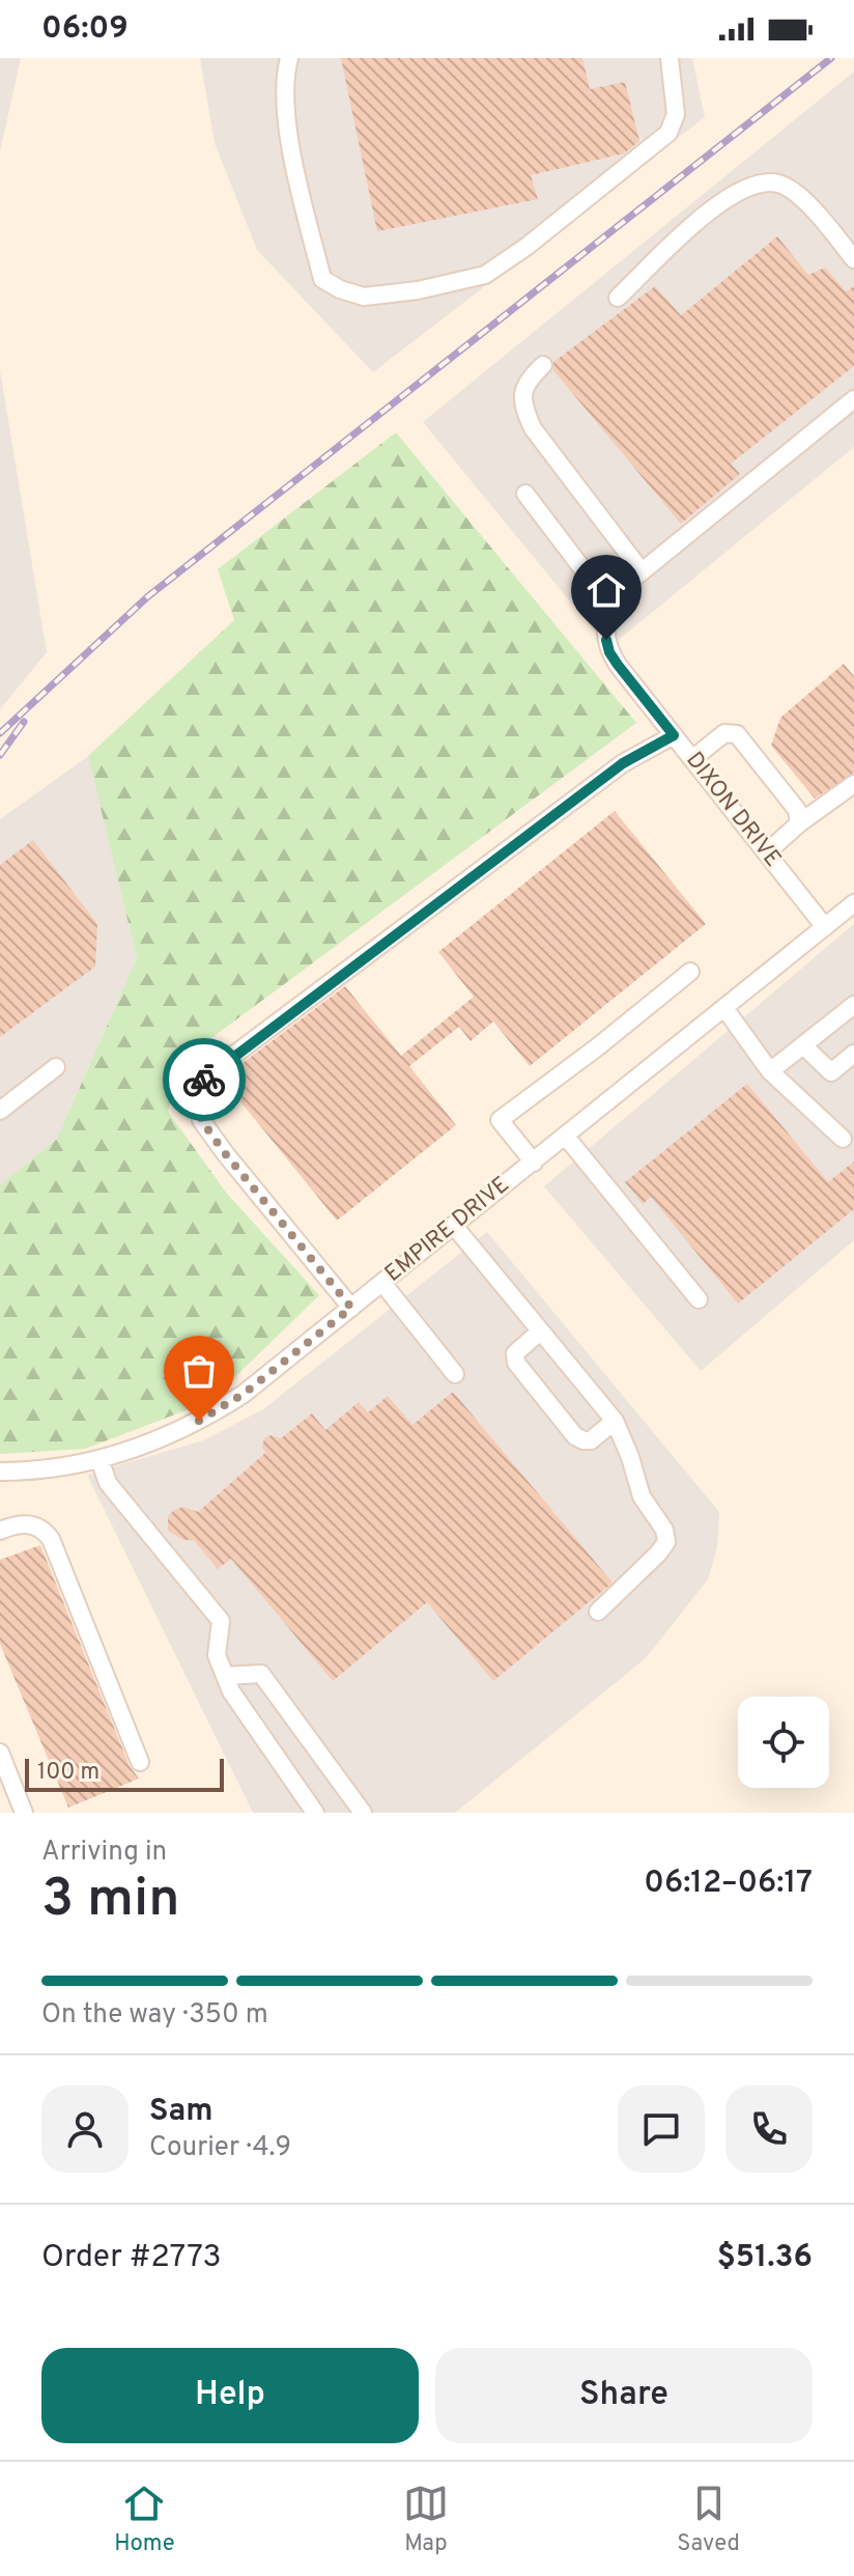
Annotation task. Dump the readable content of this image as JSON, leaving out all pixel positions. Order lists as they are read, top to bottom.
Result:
{
  "streets": {
    "street": ["DIXON DRIVE", "EMPIRE DRIVE"]
  },
  "crossings": [
    ["DIXON DRIVE", "EMPIRE DRIVE"]
  ],
  "scale_bar": "100 m",
  "page": {
    "status": "06:09",
    "scale": "100 m",
    "heading": ["3 min", "Arriving in", "06:12–06:17"],
    "panel": [
      "Sam",
      "Courier · 4.9",
      "Order #2773",
      "$51.36"
    ],
    "bar": "On the way · 350 m",
    "buttons": ["Help", "Share"],
    "tabs": ["Home", "Map", "Saved"]
  }
}
